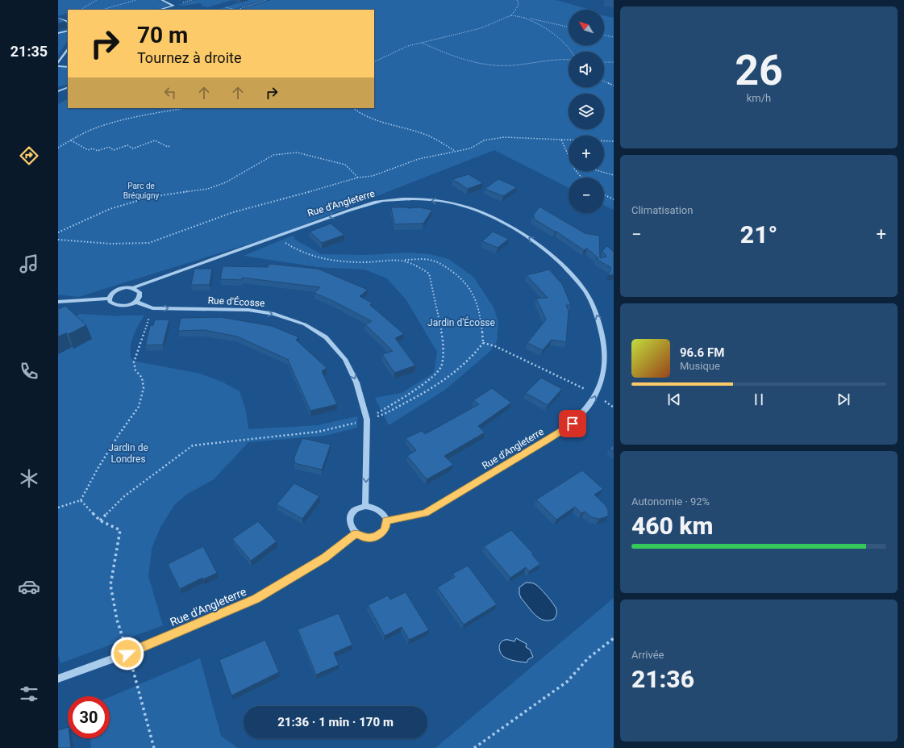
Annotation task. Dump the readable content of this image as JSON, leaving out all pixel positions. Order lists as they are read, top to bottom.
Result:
{
  "streets": {
    "street": ["Rue d'Angleterre", "Rue d'Écosse"]
  },
  "crossings": [
    ["Rue d'Angleterre", "Rue d'Écosse"]
  ],
  "one_way": ["Rue d'Écosse"],
  "parks": ["Parc de Bréquigny", "Jardin d'Écosse", "Jardin de Londres"],
  "north": "top left",
  "page": {
    "tabs": "21:35",
    "tile": [
      ["26", "km/h"],
      "Climatisation",
      ["Autonomie · 92%", "460 km"],
      ["Arrivée", "21:36"]
    ],
    "map_buttons": ["+", "−"],
    "turn": ["70 m", "Tournez à droite"],
    "heat": ["−", "21°", "+"],
    "song": ["96.6 FM", "Musique"],
    "limit": "30",
    "trip": "21:36 · 1 min · 170 m"
  }
}
